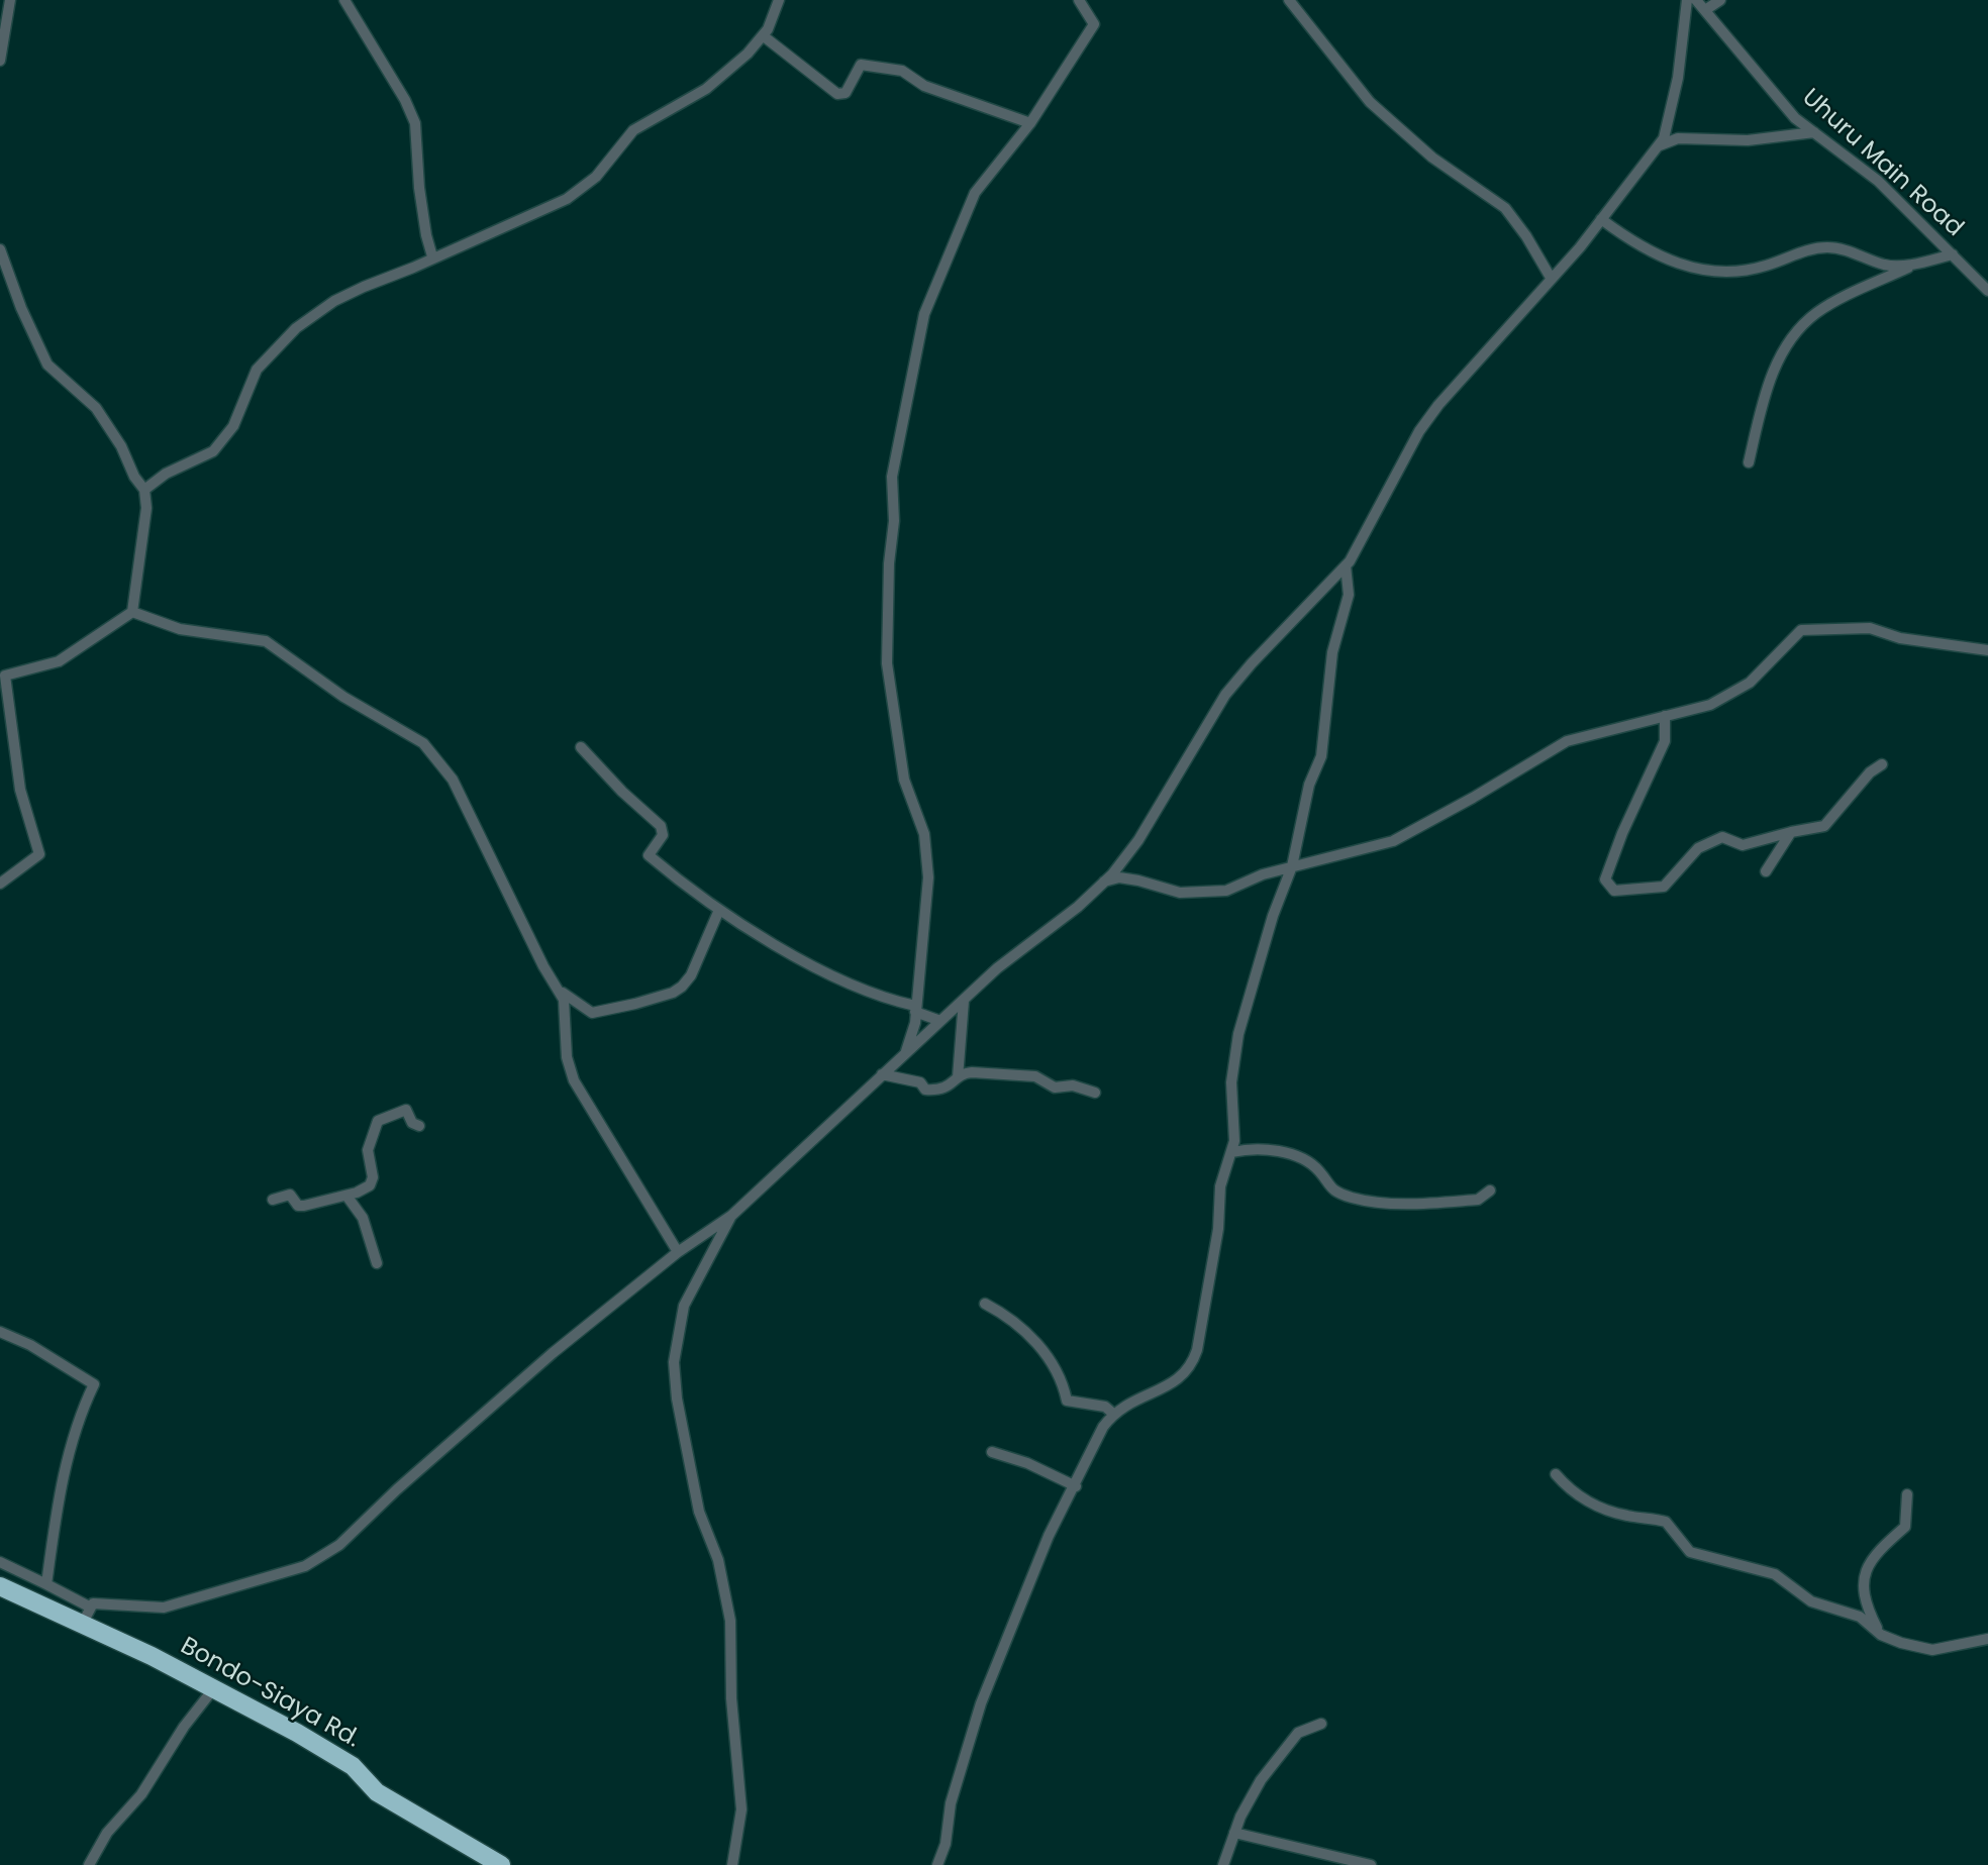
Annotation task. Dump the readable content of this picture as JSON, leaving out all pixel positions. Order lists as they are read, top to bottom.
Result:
{
  "streets": {
    "highway": ["Bondo-Siaya Rd."],
    "street": ["Uhuru Main Road"]
  }
}
